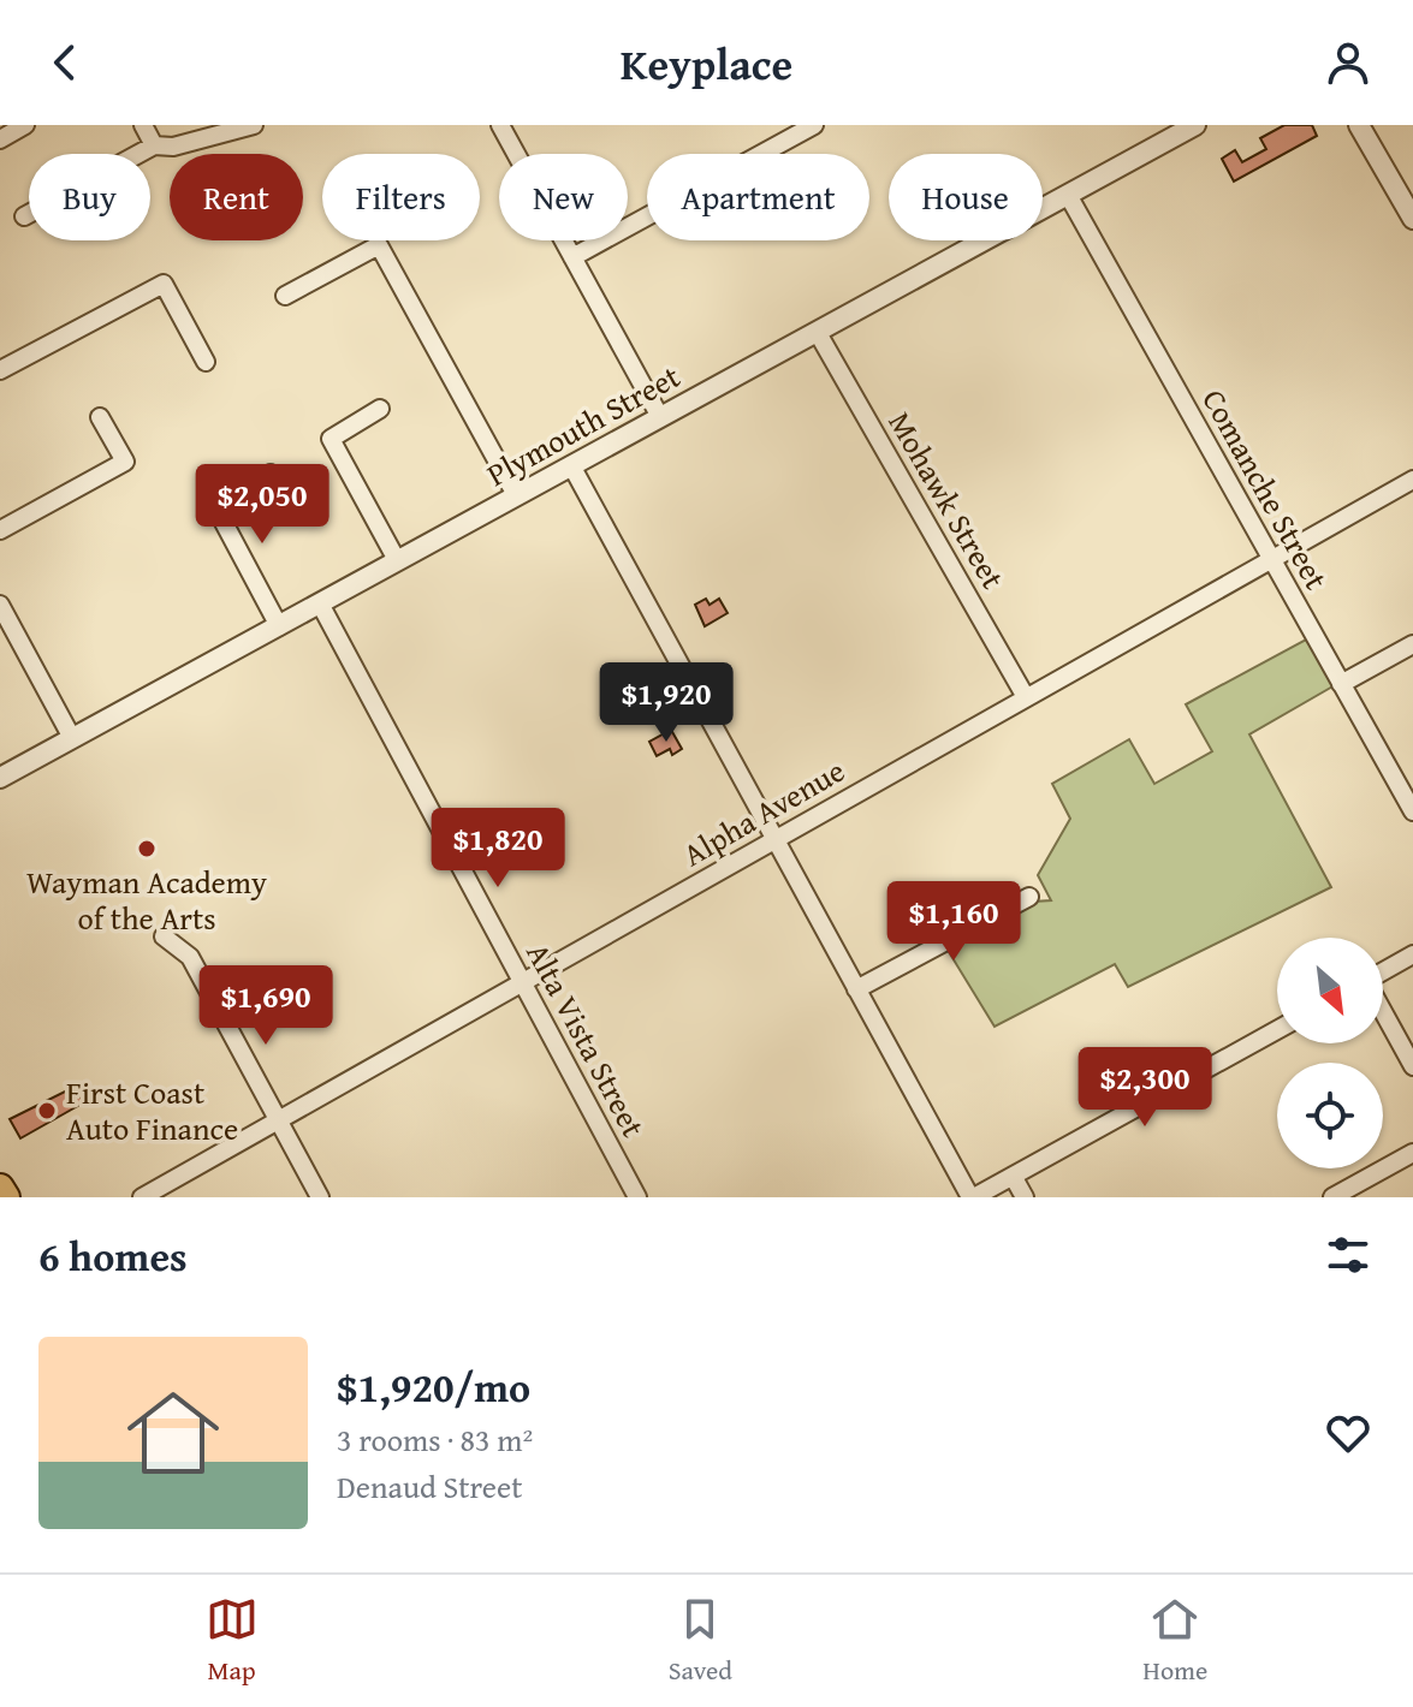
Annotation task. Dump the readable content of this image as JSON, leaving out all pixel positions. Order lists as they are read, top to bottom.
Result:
{
  "streets": {
    "street": [
      "Plymouth Street",
      "Comanche Street",
      "Mohawk Street",
      "Alpha Avenue",
      "Alta Vista Street"
    ]
  },
  "crossings": [
    ["Plymouth Street", "Comanche Street"],
    ["Plymouth Street", "Mohawk Street"],
    ["Plymouth Street", "Alta Vista Street"],
    ["Comanche Street", "Alpha Avenue"],
    ["Mohawk Street", "Alpha Avenue"],
    ["Alpha Avenue", "Alta Vista Street"]
  ],
  "places": ["Wayman Academy of the Arts", "First Coast Auto Finance"],
  "north": "bottom right",
  "page": {
    "header": "Keyplace",
    "chip": [
      "Buy",
      "Rent",
      "Filters",
      "New",
      "Apartment",
      "House"
    ],
    "price": [
      "$2,050",
      "$1,920",
      "$1,820",
      "$1,160",
      "$1,690",
      "$2,300"
    ],
    "heading": "6 homes",
    "list": [
      {
        "name": "$1,920/mo",
        "note": "3 rooms · 83 m² · Denaud Street"
      }
    ],
    "tabs": ["Map", "Saved", "Home"]
  }
}
